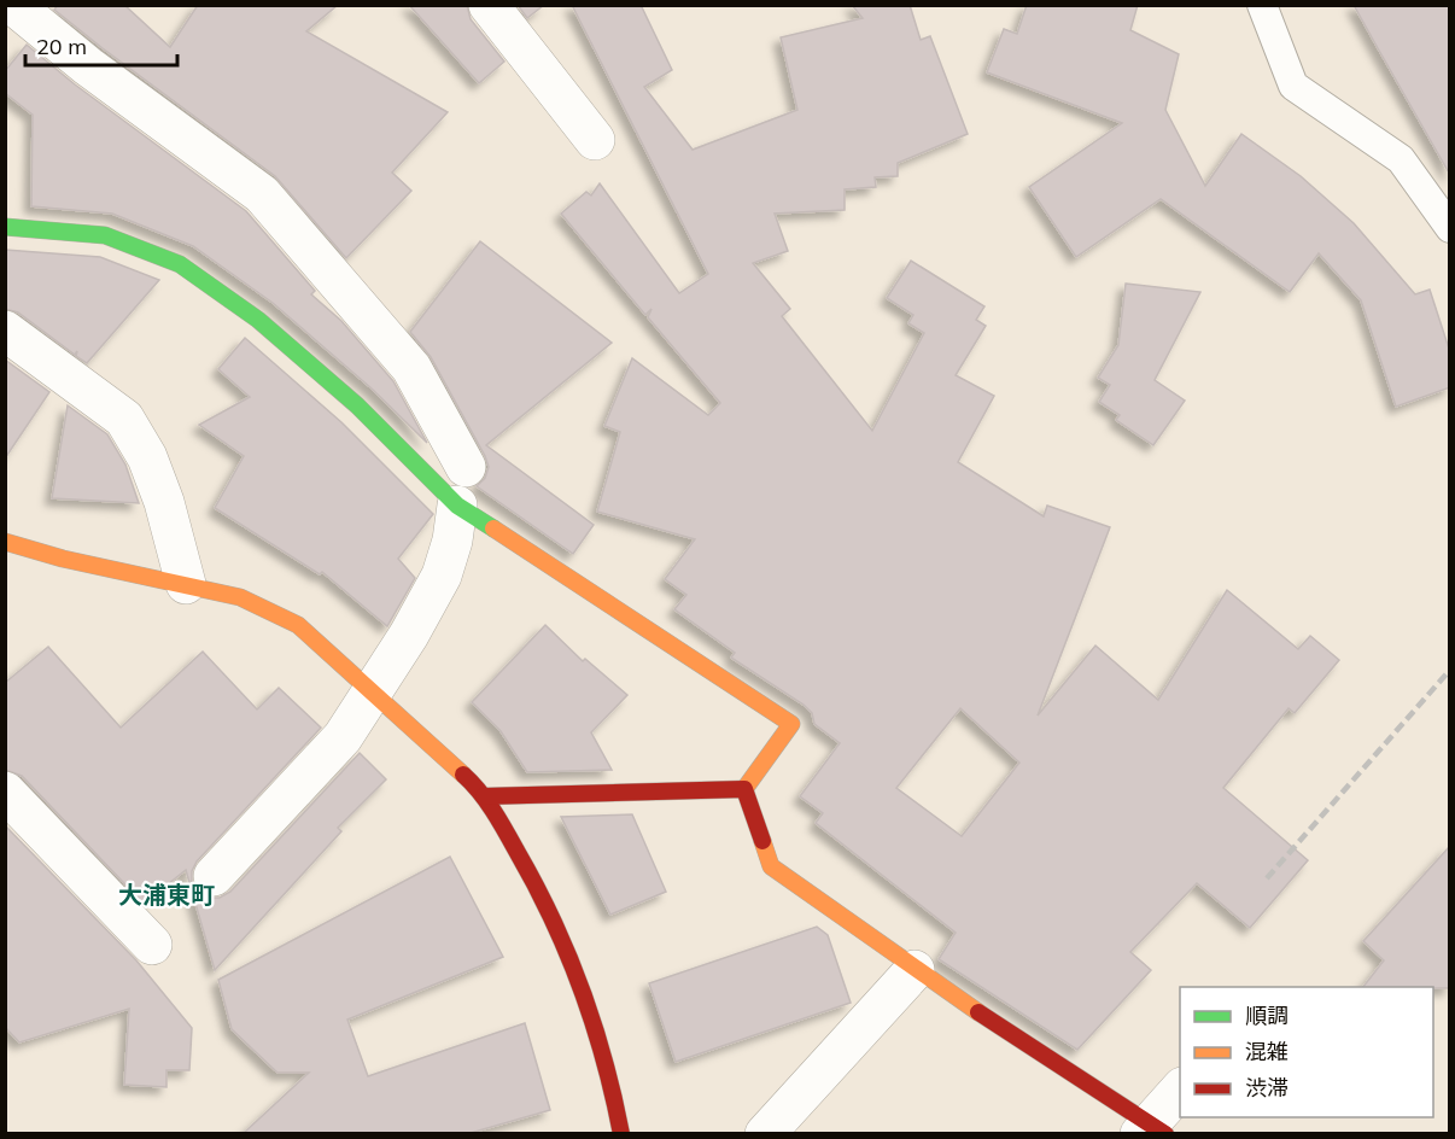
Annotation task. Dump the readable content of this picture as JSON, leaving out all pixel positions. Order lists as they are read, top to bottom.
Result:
{
  "districts": ["大浦東町"],
  "legend": ["順調", "混雑", "渋滞"],
  "scale_bar": "20 m"
}
